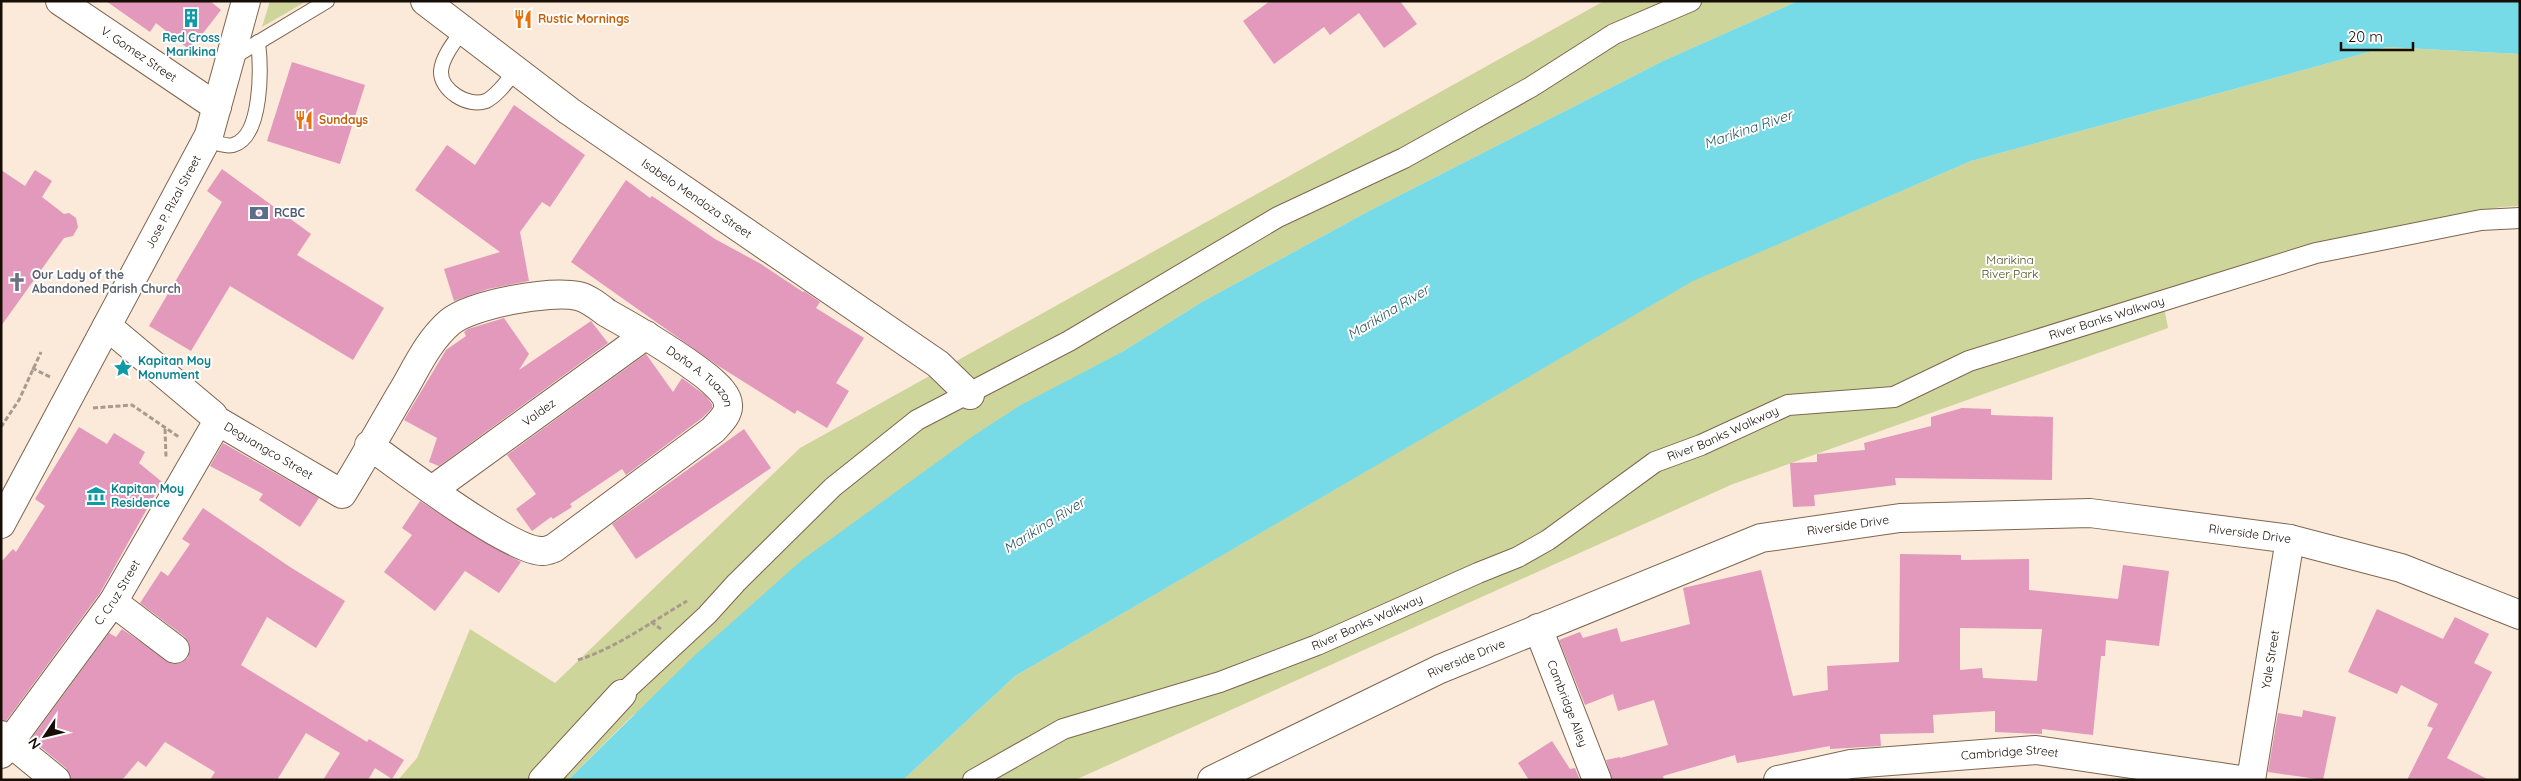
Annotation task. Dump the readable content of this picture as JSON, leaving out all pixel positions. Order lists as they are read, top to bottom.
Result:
{
  "streets": {
    "street": [
      "V. Gomez Street",
      "Isabelo Mendoza Street",
      "Jose P. Rizal Street",
      "River Banks Walkway",
      "Doña A. Tuazon",
      "Valdez",
      "Deguangco Street",
      "Riverside Drive",
      "C. Cruz Street",
      "Yale Street",
      "Cambridge Alley",
      "Cambridge Street"
    ]
  },
  "crossings": [
    ["V. Gomez Street", "Jose P. Rizal Street"],
    ["Jose P. Rizal Street", "Deguangco Street"],
    ["Doña A. Tuazon", "Valdez"],
    ["Doña A. Tuazon", "Deguangco Street"],
    ["Deguangco Street", "C. Cruz Street"],
    ["Riverside Drive", "Yale Street"],
    ["Riverside Drive", "Cambridge Alley"]
  ],
  "water": ["Marikina River"],
  "parks": ["Marikina River Park"],
  "places": {
    "building": ["Red Cross Marikina"],
    "restaurant": ["Rustic Mornings", "Sundays"],
    "bank": ["RCBC"],
    "church": ["Our Lady of the Abandoned Parish Church"],
    "place": ["Kapitan Moy Monument"],
    "museum": ["Kapitan Moy Residence"]
  },
  "scale_bar": "20 m",
  "north": "bottom left"
}
